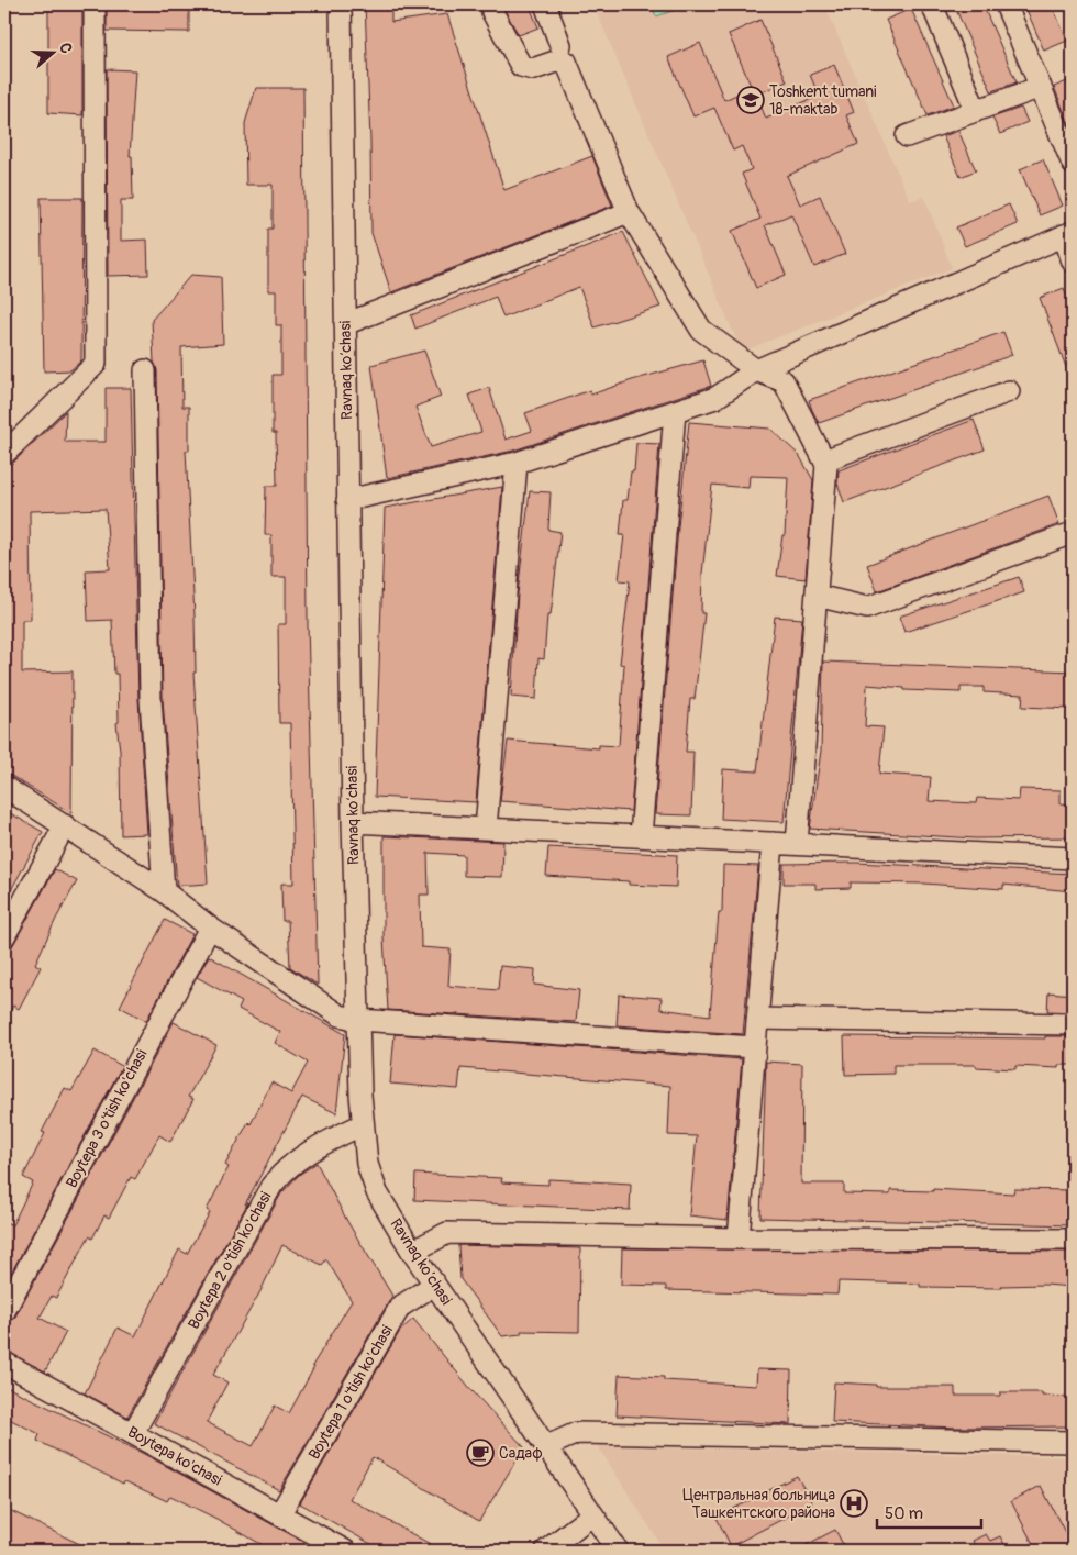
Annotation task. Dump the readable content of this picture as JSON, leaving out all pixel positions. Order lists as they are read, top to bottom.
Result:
{
  "streets": {
    "street": [
      "Ravnaq ko‘chasi",
      "Boytepa 3 o'tish ko'chasi",
      "Boytepa 2 o'tish ko'chasi",
      "Boytepa 1 o'tish ko'chasi",
      "Boytepa ko'chasi"
    ]
  },
  "crossings": [
    ["Ravnaq ko‘chasi", "Boytepa 2 o'tish ko'chasi"],
    ["Ravnaq ko‘chasi", "Boytepa 1 o'tish ko'chasi"],
    ["Boytepa 2 o'tish ko'chasi", "Boytepa ko'chasi"],
    ["Boytepa 1 o'tish ko'chasi", "Boytepa ko'chasi"]
  ],
  "places": {
    "school or university": ["Toshkent tumani 18-maktab"],
    "cafe": ["Садаф"],
    "hospital": ["Центральная больница Ташкентского района"]
  },
  "scale_bar": "50 m",
  "north": "right"
}
